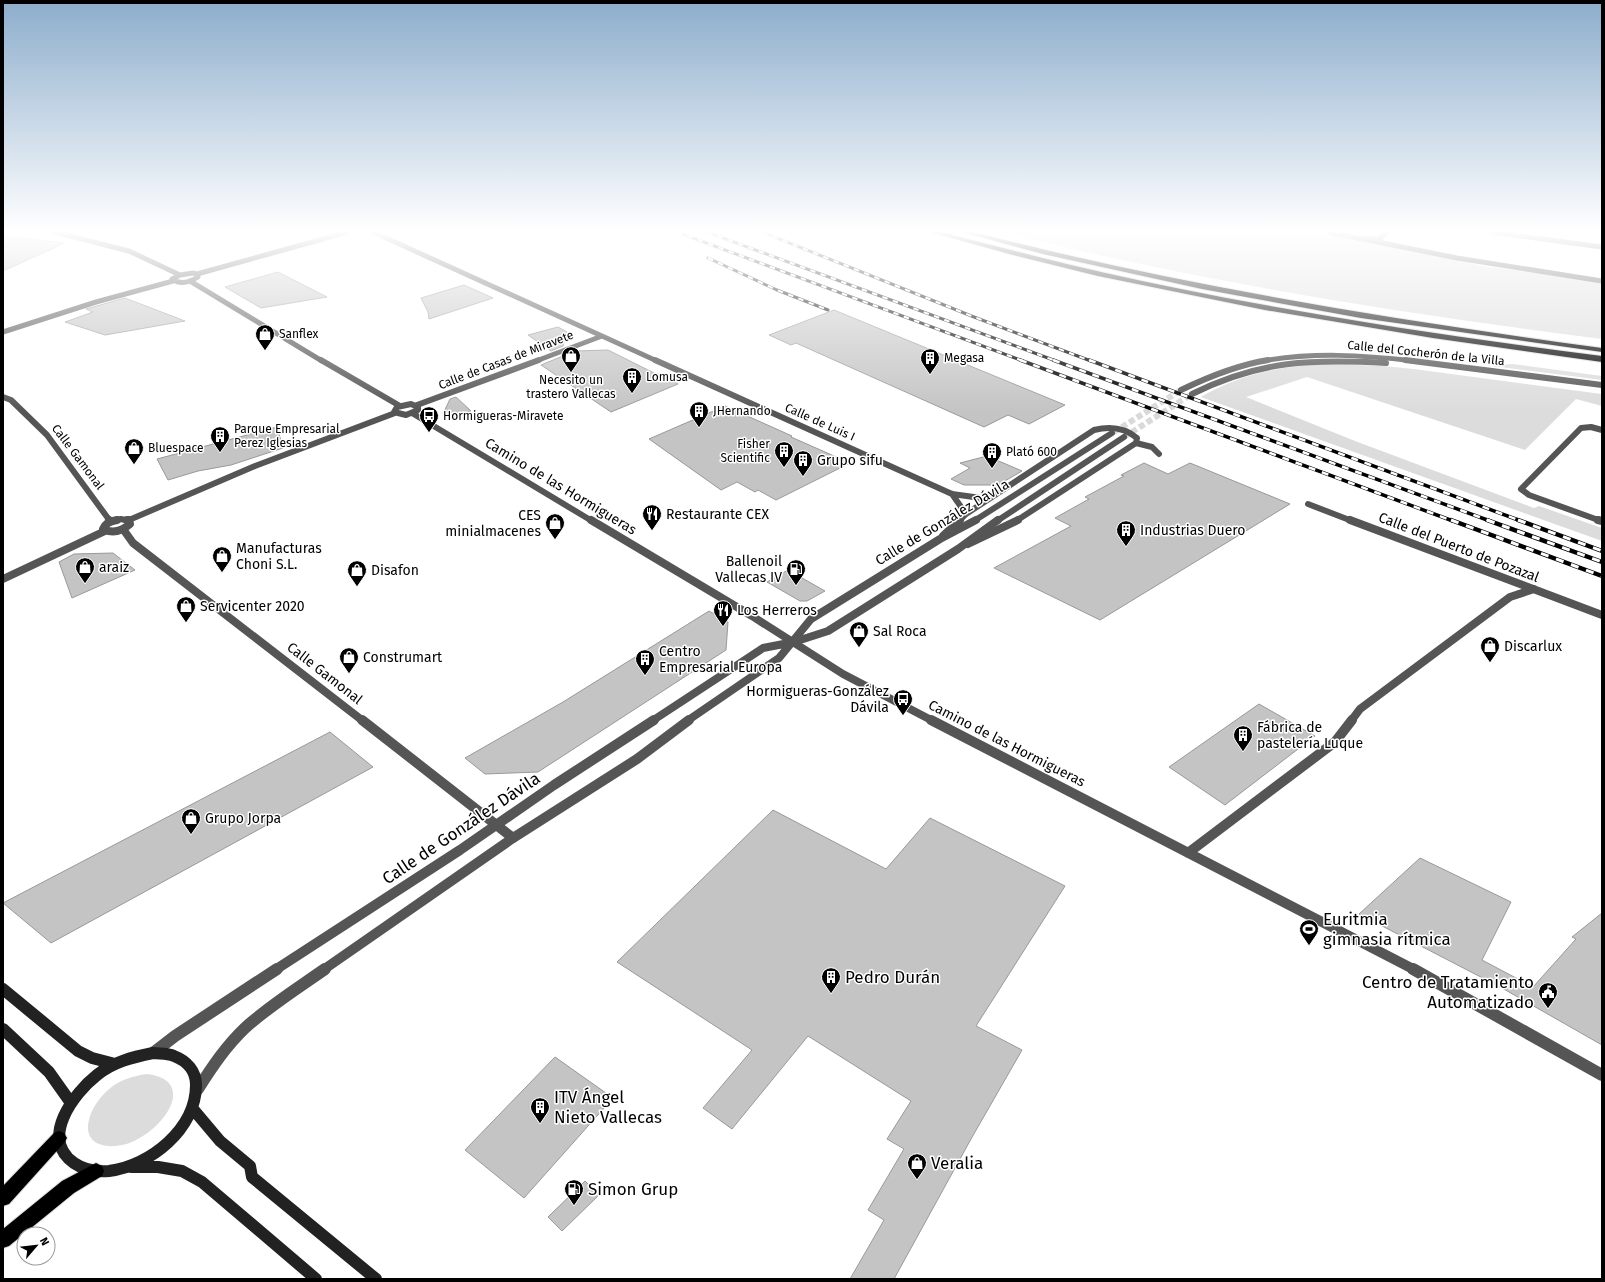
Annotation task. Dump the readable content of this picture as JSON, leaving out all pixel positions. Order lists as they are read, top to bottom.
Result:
{
  "streets": {
    "street": [
      "Calle del Cocherón de la Villa",
      "Calle de Casas de Miravete",
      "Calle de Luis I",
      "Calle Gamonal",
      "Camino de las Hormigueras",
      "Calle de González Dávila",
      "Calle del Puerto de Pozazal"
    ]
  },
  "crossings": [
    ["Calle de Casas de Miravete", "Calle de Luis I"],
    ["Calle de Casas de Miravete", "Camino de las Hormigueras"],
    ["Calle de Luis I", "Calle de González Dávila"],
    ["Calle Gamonal", "Calle de González Dávila"],
    ["Camino de las Hormigueras", "Calle de González Dávila"]
  ],
  "places": {
    "shop": [
      "Sanflex",
      "Necesito un trastero Vallecas",
      "Bluespace",
      "CES minialmacenes",
      "Manufacturas Choni S.L.",
      "araiz",
      "Disafon",
      "Servicenter 2020",
      "Sal Roca",
      "Discarlux",
      "Construmart",
      "Grupo Jorpa",
      "Veralia"
    ],
    "building": [
      "Megasa",
      "Lomusa",
      "JHernando",
      "Parque Empresarial Perez Iglesias",
      "Fisher Scientific",
      "Plató 600",
      "Grupo sifu",
      "Industrias Duero",
      "Centro Empresarial Europa",
      "Fábrica de pastelería Luque",
      "Pedro Durán",
      "ITV Ángel Nieto Vallecas"
    ],
    "bus stop": ["Hormigueras-Miravete", "Hormigueras-González Dávila"],
    "restaurant": ["Restaurante CEX", "Los Herreros"],
    "fuel station": ["Ballenoil Vallecas IV", "Simon Grup"],
    "sports": ["Euritmia gimnasia rítmica"],
    "public building": ["Centro de Tratamiento Automatizado"]
  },
  "north": "top right"
}
